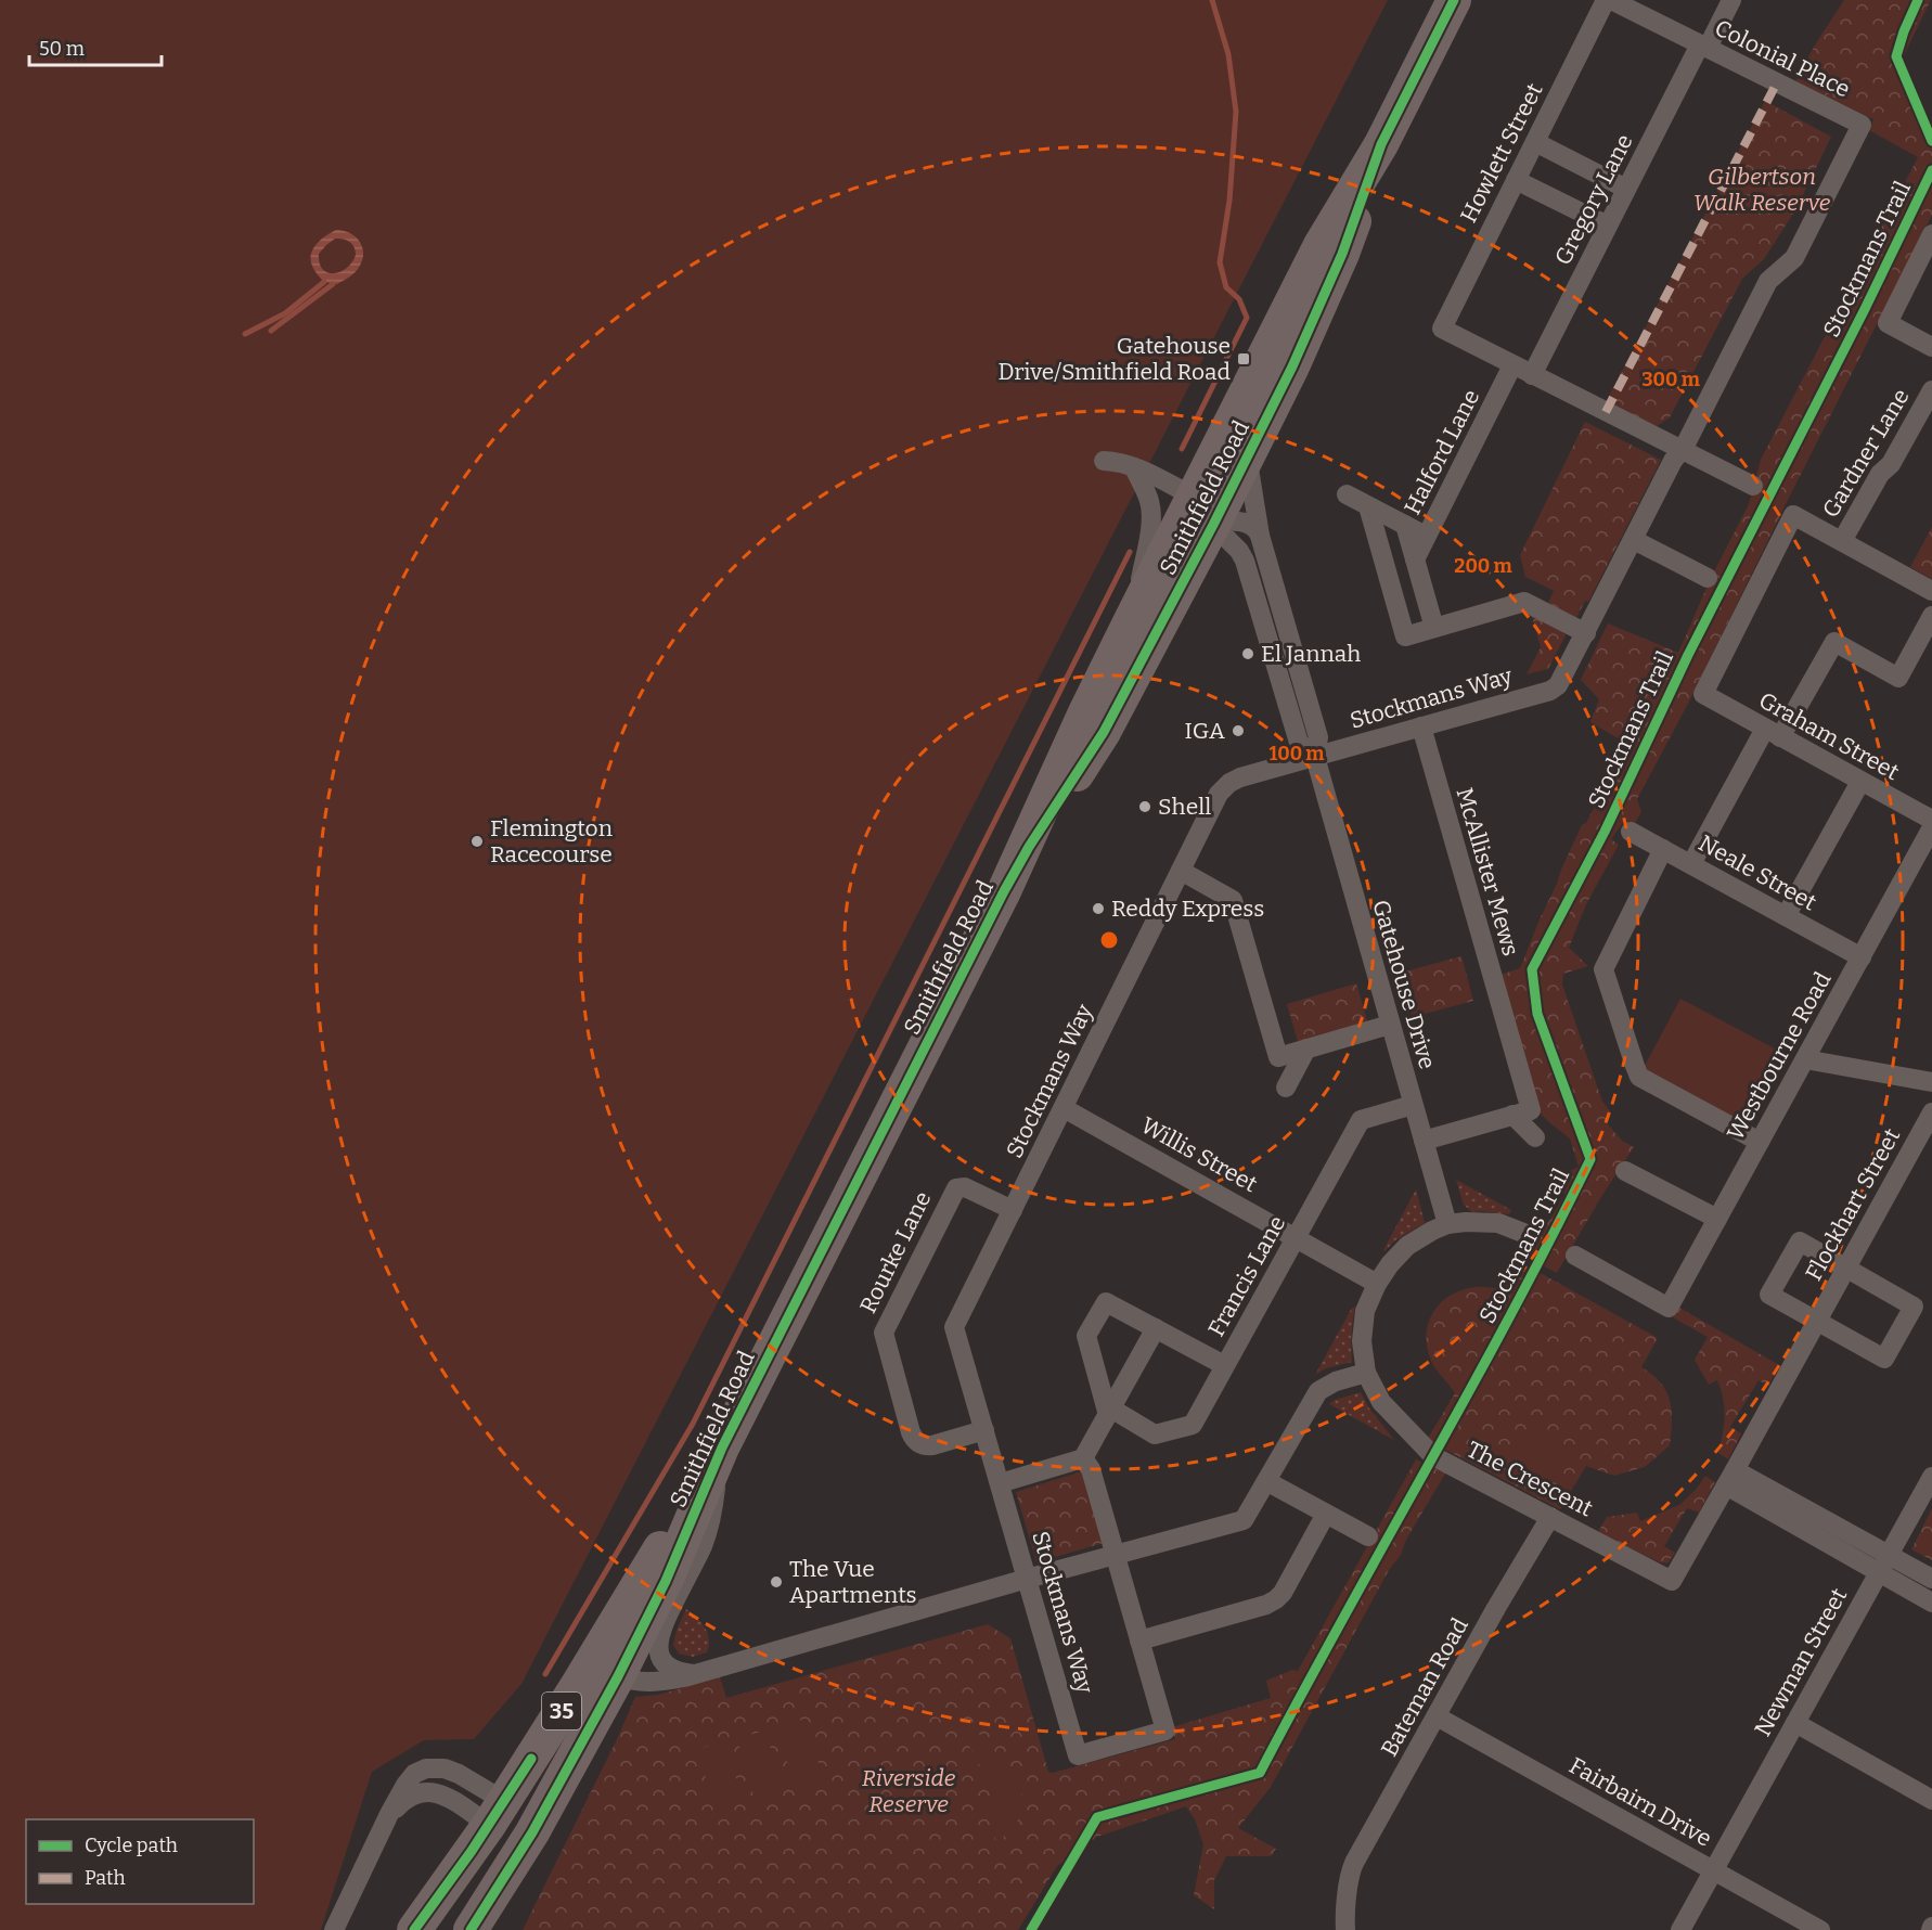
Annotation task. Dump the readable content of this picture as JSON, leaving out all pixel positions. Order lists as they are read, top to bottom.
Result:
{
  "streets": {
    "highway": ["Smithfield Road", "35"],
    "street": [
      "Colonial Place",
      "Howlett Street",
      "Gregory Lane",
      "Halford Lane",
      "Gardner Lane",
      "Stockmans Way",
      "Graham Street",
      "McAllister Mews",
      "Neale Street",
      "Gatehouse Drive",
      "Westbourne Road",
      "Willis Street",
      "Flockhart Street",
      "Rourke Lane",
      "Francis Lane",
      "The Crescent",
      "Newman Street",
      "Bateman Road",
      "Fairbairn Drive"
    ],
    "cycle path": ["Stockmans Trail"]
  },
  "crossings": [
    ["Colonial Place", "Gregory Lane"],
    ["Colonial Place", "Stockmans Way"],
    ["Howlett Street", "Halford Lane"],
    ["Gardner Lane", "Graham Street"],
    ["Smithfield Road", "Gatehouse Drive"],
    ["Stockmans Way", "McAllister Mews"],
    ["Stockmans Way", "Gatehouse Drive"],
    ["Stockmans Way", "Willis Street"],
    ["Stockmans Way", "Rourke Lane"],
    ["Neale Street", "Westbourne Road"],
    ["Gatehouse Drive", "Francis Lane"],
    ["Gatehouse Drive", "The Crescent"],
    ["Willis Street", "Francis Lane"],
    ["Willis Street", "The Crescent"],
    ["Flockhart Street", "The Crescent"],
    ["The Crescent", "Bateman Road"],
    ["Newman Street", "Fairbairn Drive"],
    ["Bateman Road", "Fairbairn Drive"]
  ],
  "parks": ["Gilbertson Walk Reserve", "Riverside Reserve"],
  "places": {
    "transit": ["Gatehouse Drive/Smithfield Road"],
    "other": [
      "El Jannah",
      "IGA",
      "Shell",
      "Flemington Racecourse",
      "Reddy Express",
      "The Vue Apartments"
    ]
  },
  "legend": ["Cycle path", "Path"],
  "scale_bar": "50 m",
  "rings": ["300 m", "200 m", "100 m"]
}
